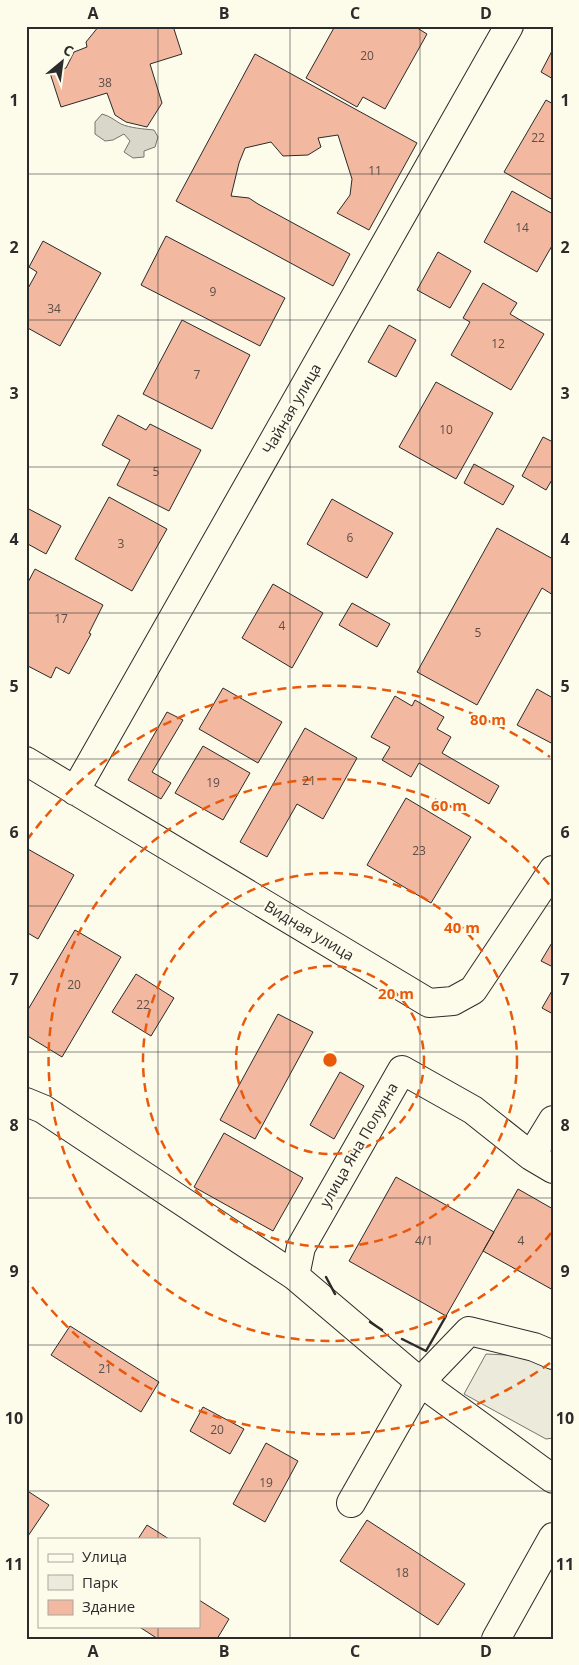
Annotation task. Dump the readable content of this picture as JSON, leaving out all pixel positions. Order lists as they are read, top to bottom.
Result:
{
  "streets": {
    "street": ["Чайная улица", "Видная улица", "улица Яна Полуяна"]
  },
  "crossings": [
    ["Чайная улица", "Видная улица"]
  ],
  "house_numbers": [
    "20",
    "38",
    "22",
    "11",
    "14",
    "9",
    "34",
    "12",
    "7",
    "10",
    "5",
    "6",
    "3",
    "17",
    "4",
    "5",
    "21",
    "19",
    "23",
    "20",
    "22",
    "4/1",
    "4",
    "21",
    "20",
    "19",
    "18"
  ],
  "legend": ["Улица", "Парк", "Здание"],
  "north": "top right",
  "grid": {
    "columns": [
      "A",
      "B",
      "C",
      "D"
    ],
    "rows": [
      "1",
      "2",
      "3",
      "4",
      "5",
      "6",
      "7",
      "8",
      "9",
      "10",
      "11"
    ]
  },
  "rings": [
    "80 m",
    "60 m",
    "40 m",
    "20 m"
  ]
}
